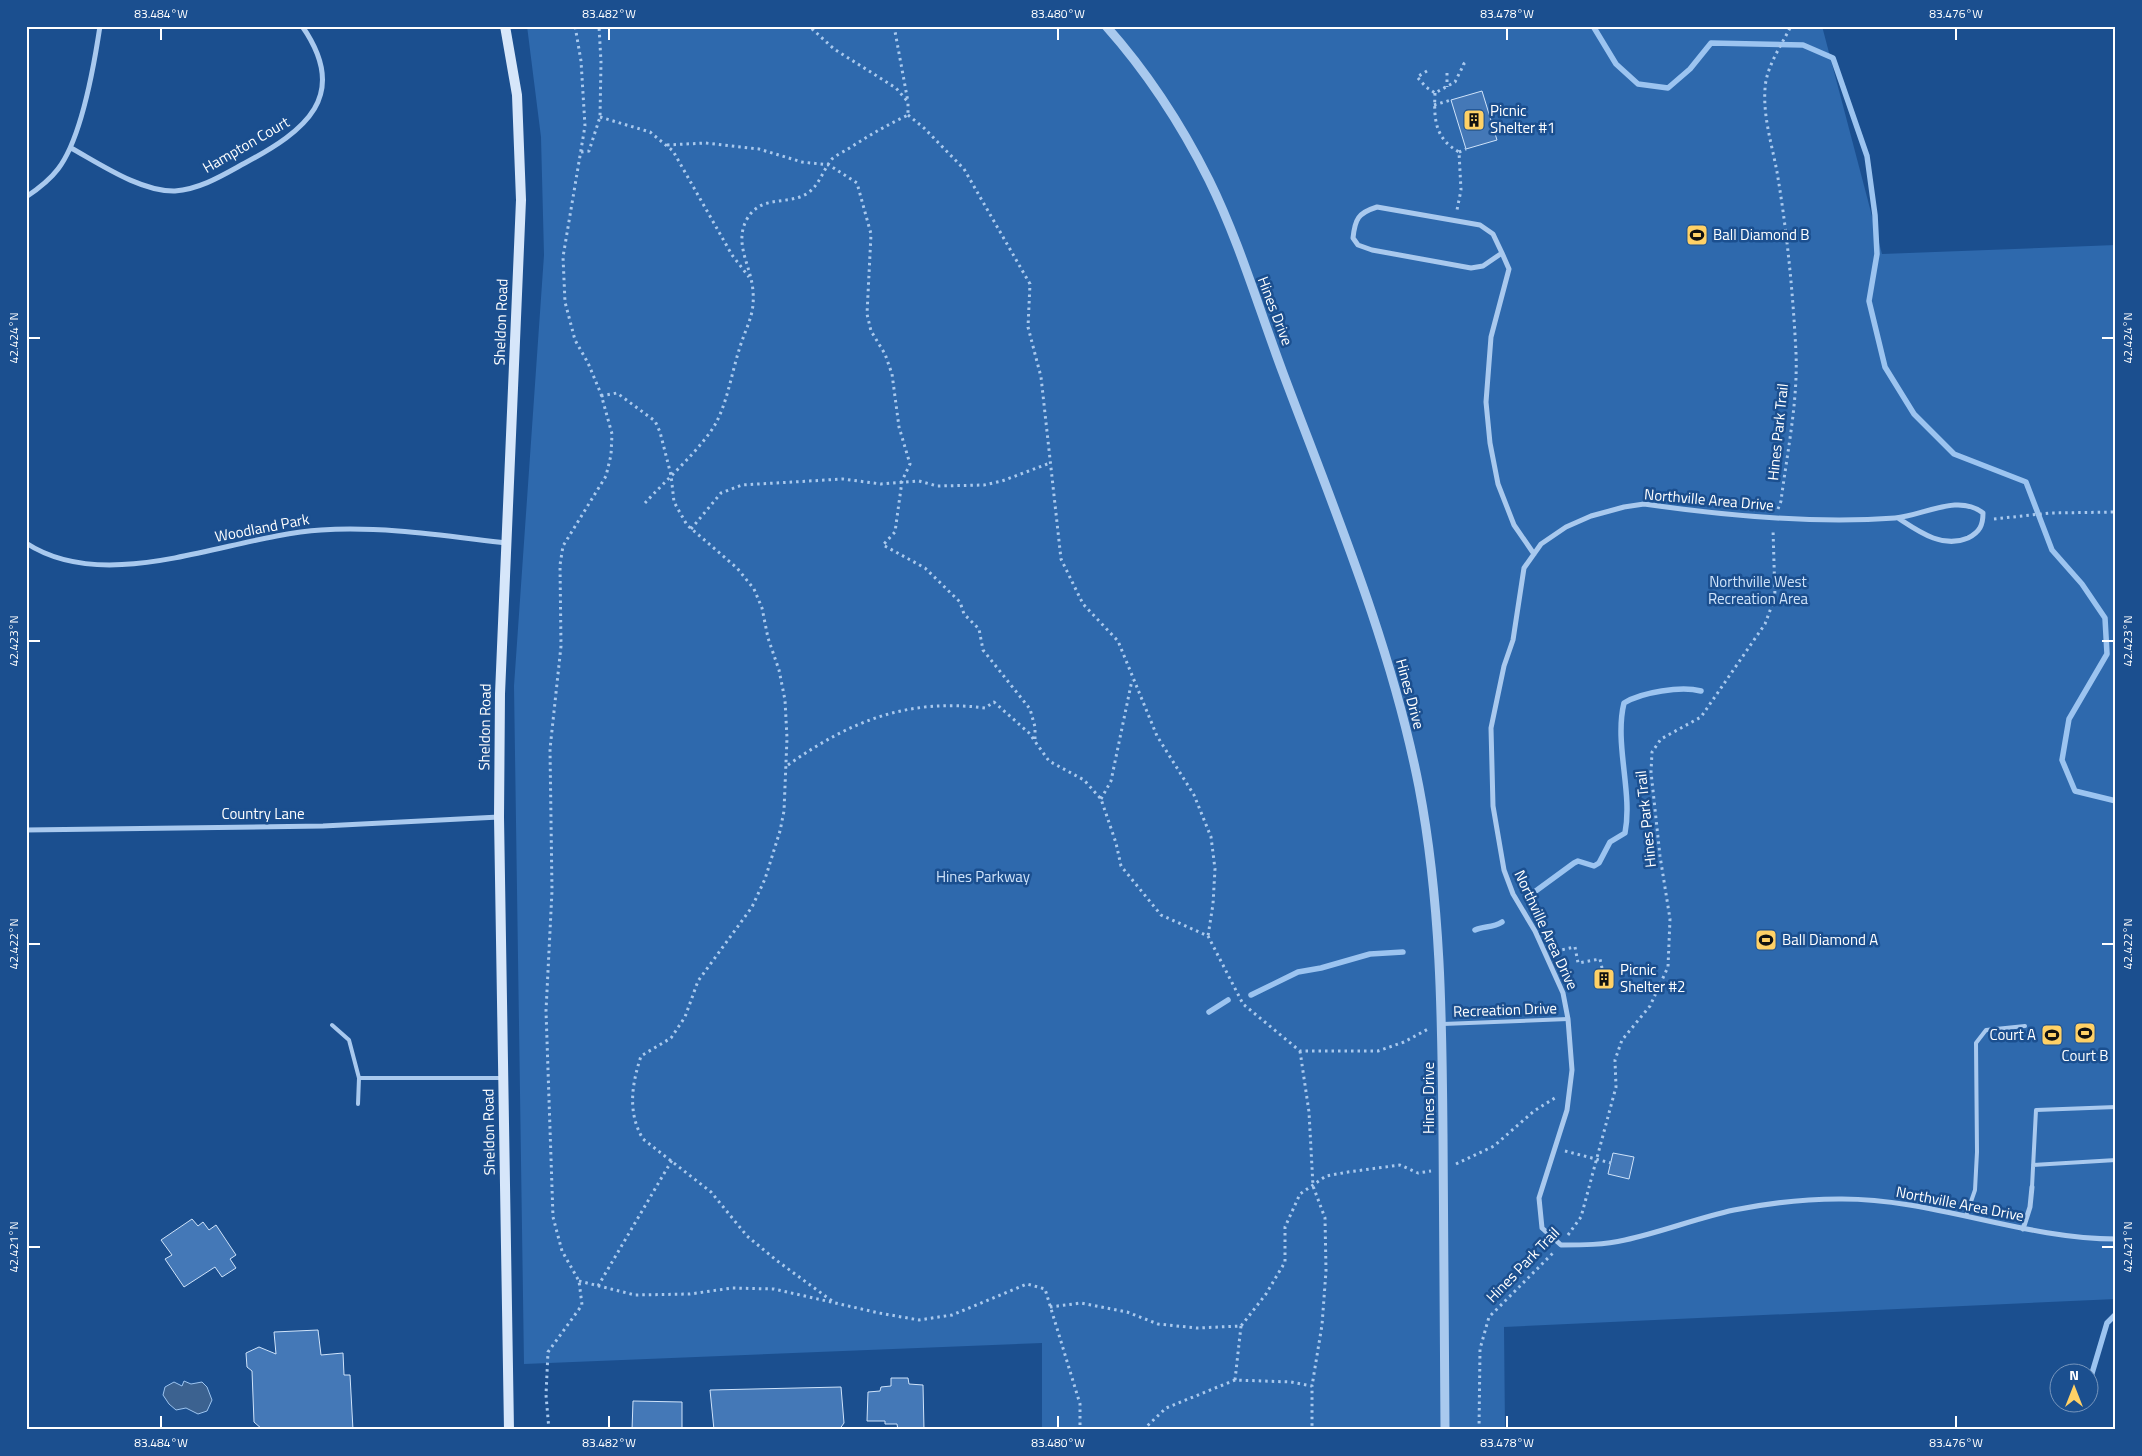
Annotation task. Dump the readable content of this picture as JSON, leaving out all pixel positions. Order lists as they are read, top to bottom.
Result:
{
  "streets": {
    "main road": ["Sheldon Road"],
    "street": [
      "Hampton Court",
      "Hines Drive",
      "Northville Area Drive",
      "Woodland Park",
      "Country Lane"
    ],
    "lane": ["Recreation Drive"],
    "path": ["Hines Park Trail"]
  },
  "crossings": [
    ["Hines Drive", "Recreation Drive"],
    ["Sheldon Road", "Woodland Park"],
    ["Sheldon Road", "Country Lane"],
    ["Hines Park Trail", "Northville Area Drive"],
    ["Northville Area Drive", "Recreation Drive"]
  ],
  "parks": ["Northville West Recreation Area", "Hines Parkway"],
  "places": {
    "building": ["Picnic Shelter #1", "Picnic Shelter #2"],
    "sports": [
      "Ball Diamond B",
      "Ball Diamond A",
      "Court B",
      "Court A"
    ]
  },
  "north": "top",
  "coordinates": [
    "83.484°W",
    "83.482°W",
    "83.480°W",
    "83.478°W",
    "83.476°W",
    "42.424°N",
    "42.423°N",
    "42.422°N",
    "42.421°N"
  ]
}
